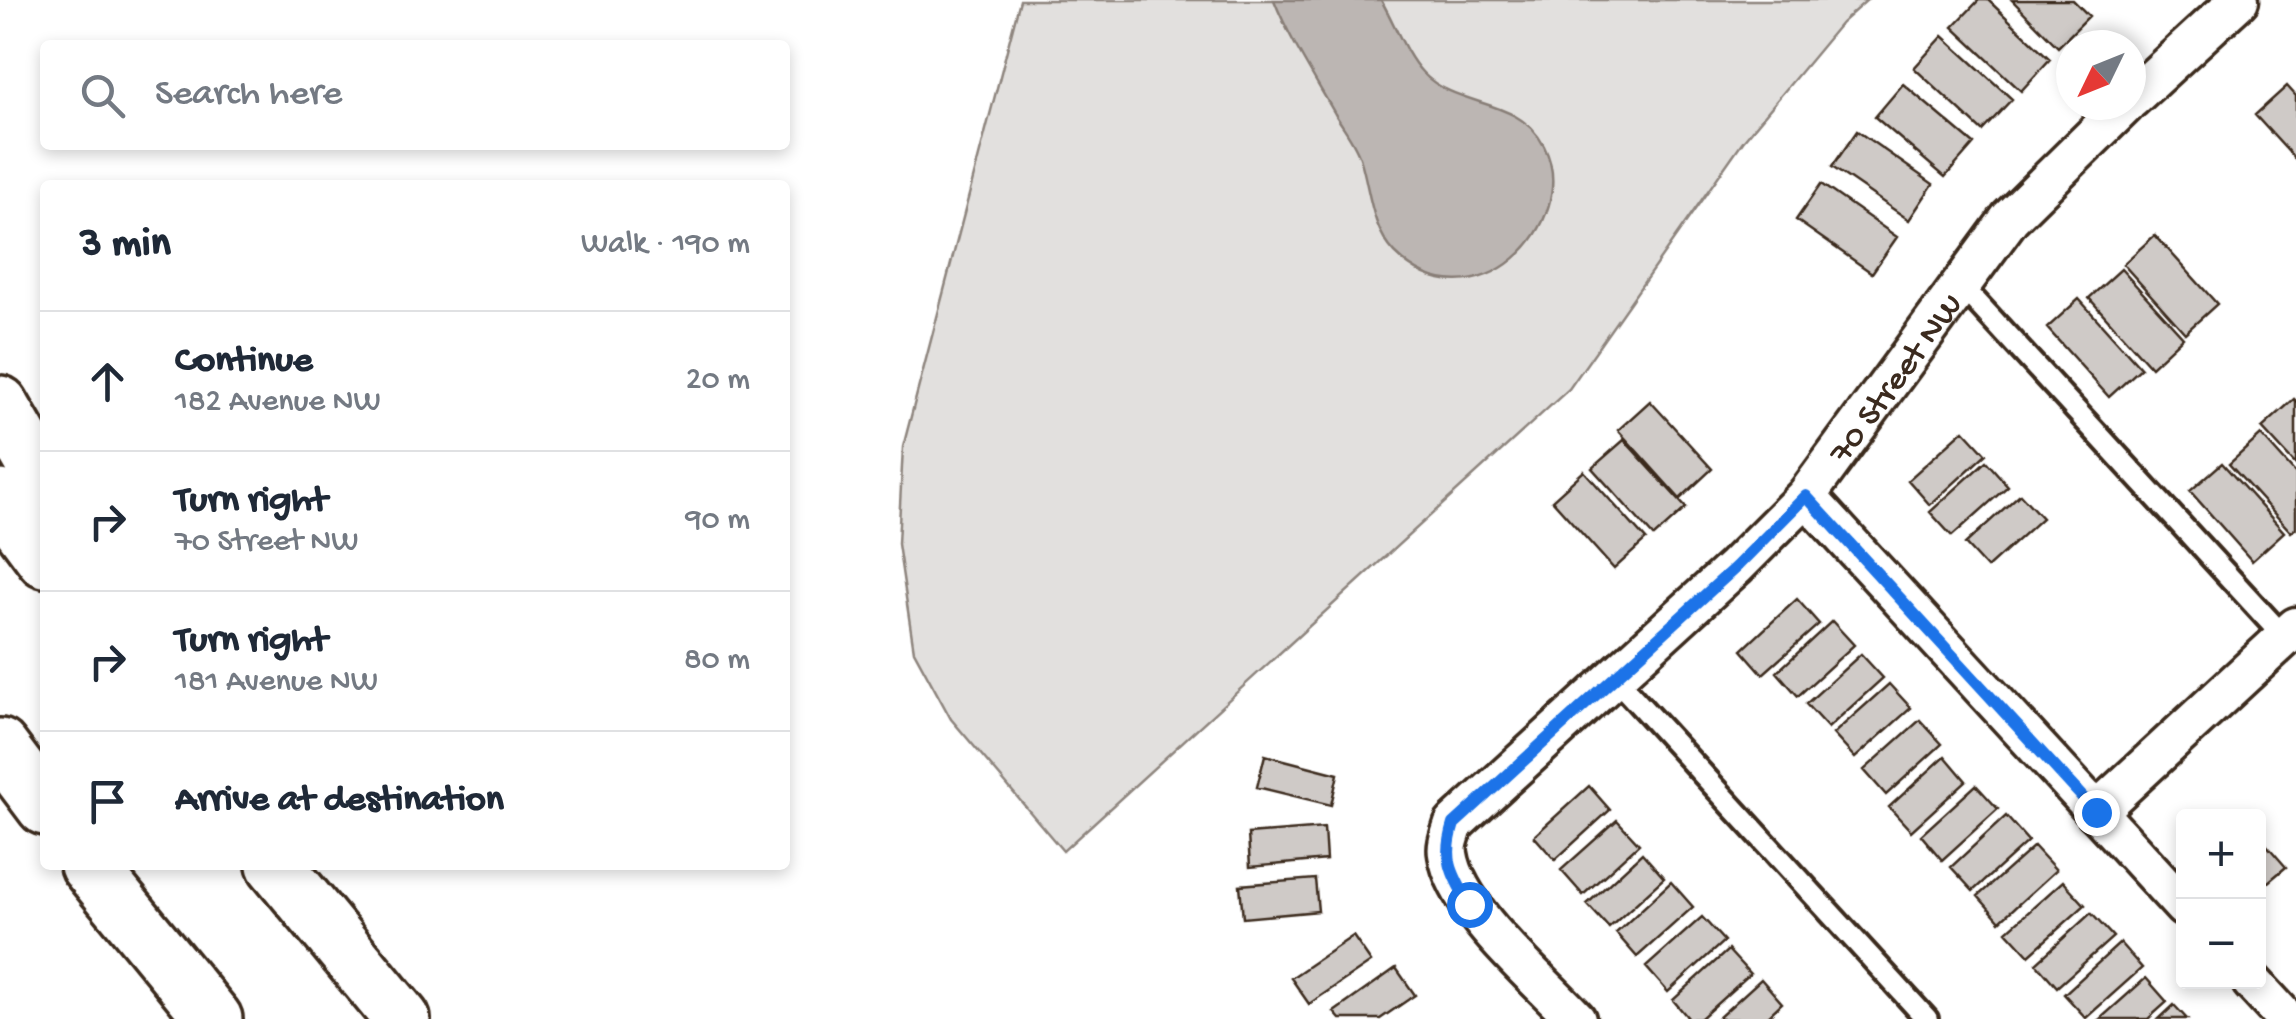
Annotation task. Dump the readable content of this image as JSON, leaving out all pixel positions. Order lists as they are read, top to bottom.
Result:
{
  "streets": {
    "street": ["70 Street NW"]
  },
  "north": "bottom left",
  "page": {
    "search": "Search here",
    "heading": ["3 min", "Walk · 190 m"],
    "list": [
      ["Continue", "182 Avenue NW", "20 m"],
      ["Turn right", "70 Street NW", "90 m"],
      ["Turn right", "181 Avenue NW", "80 m"],
      "Arrive at destination"
    ],
    "map_buttons": ["+", "−"]
  }
}
